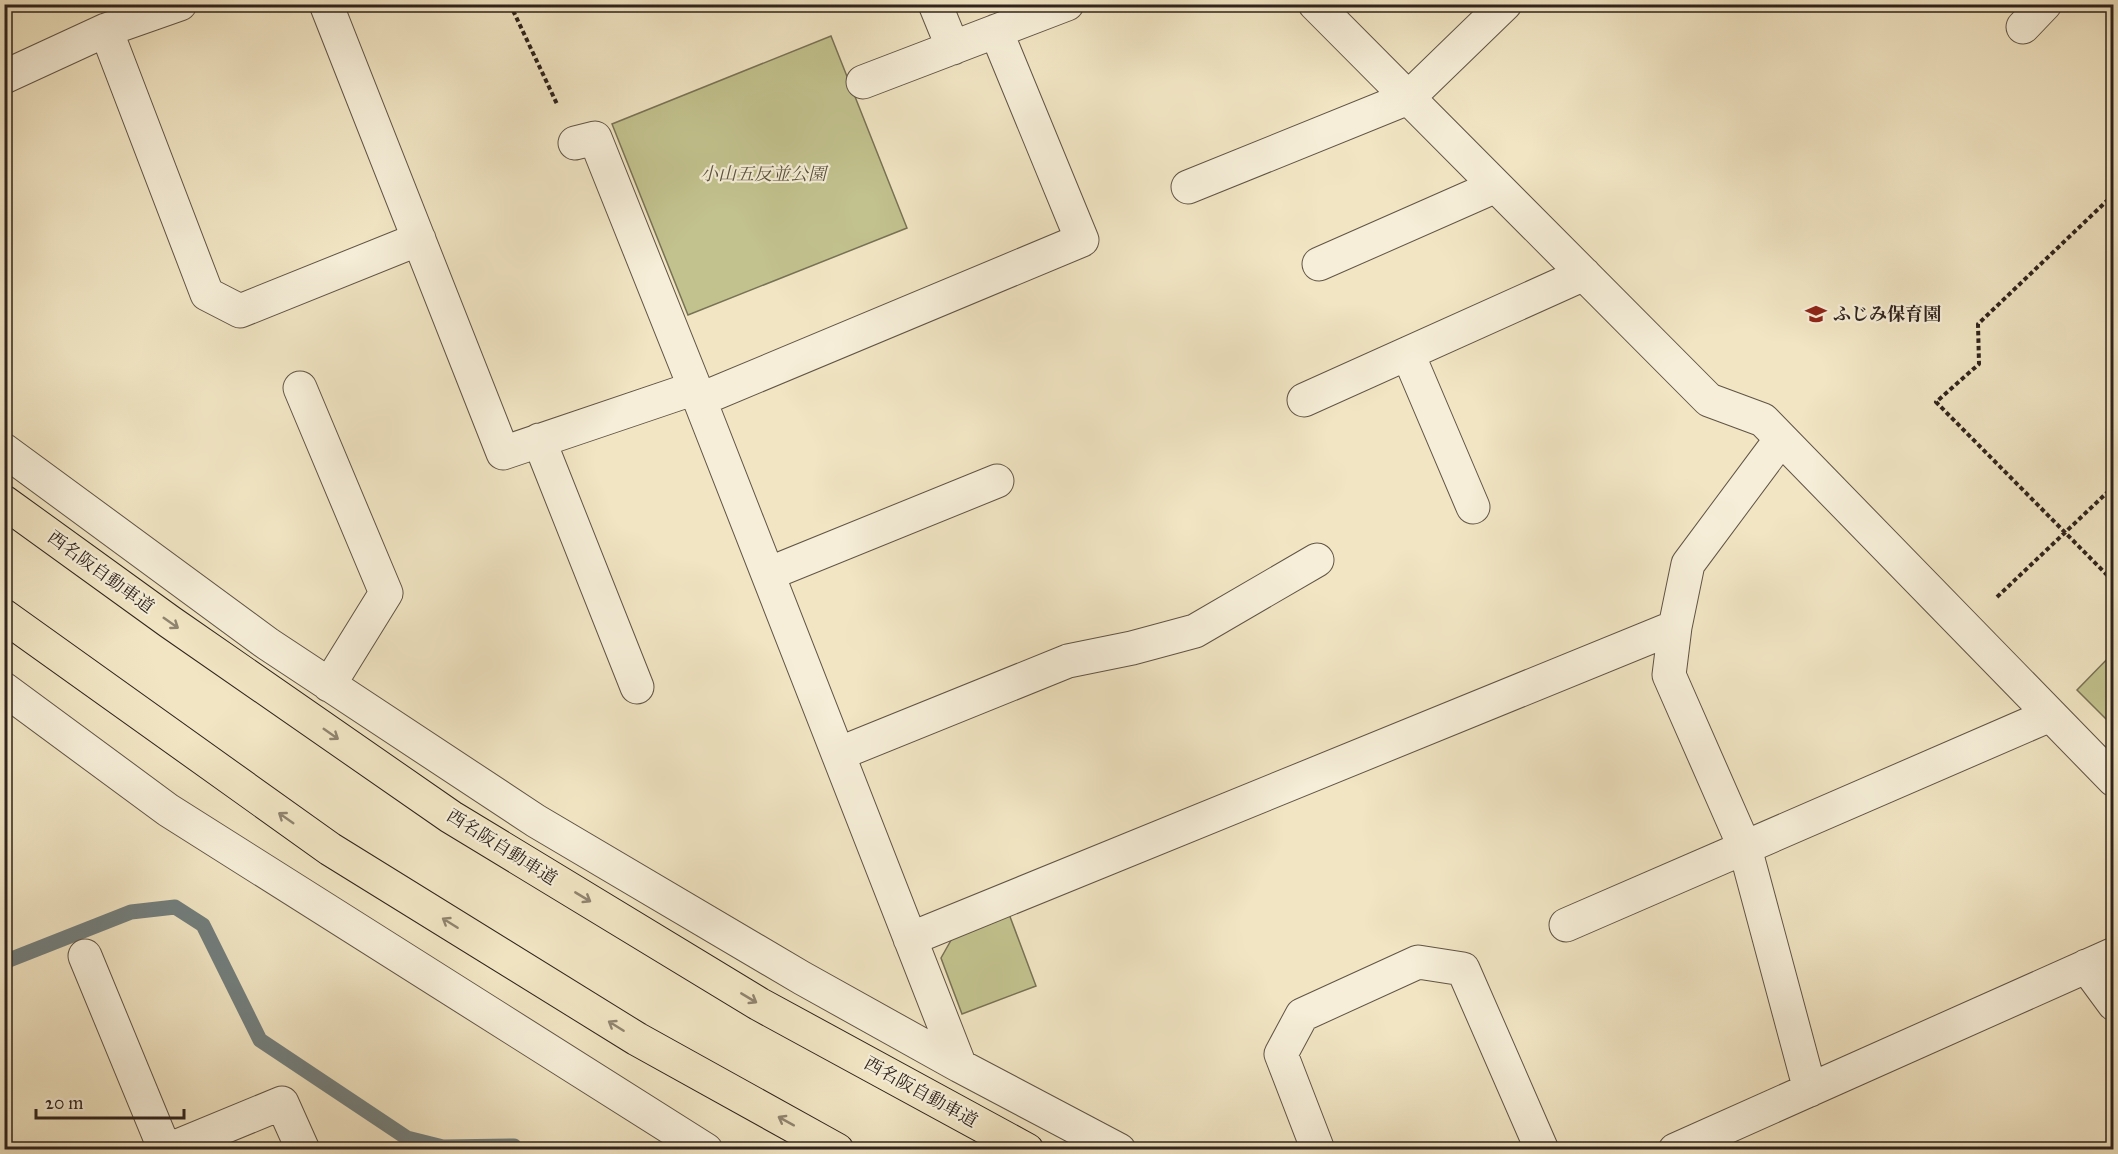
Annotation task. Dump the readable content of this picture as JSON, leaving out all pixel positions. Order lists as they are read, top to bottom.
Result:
{
  "streets": {
    "highway": ["西名阪自動車道"]
  },
  "parks": ["小山五反並公園"],
  "places": {
    "school or university": ["ふじみ保育園"]
  },
  "scale_bar": "20 m"
}
